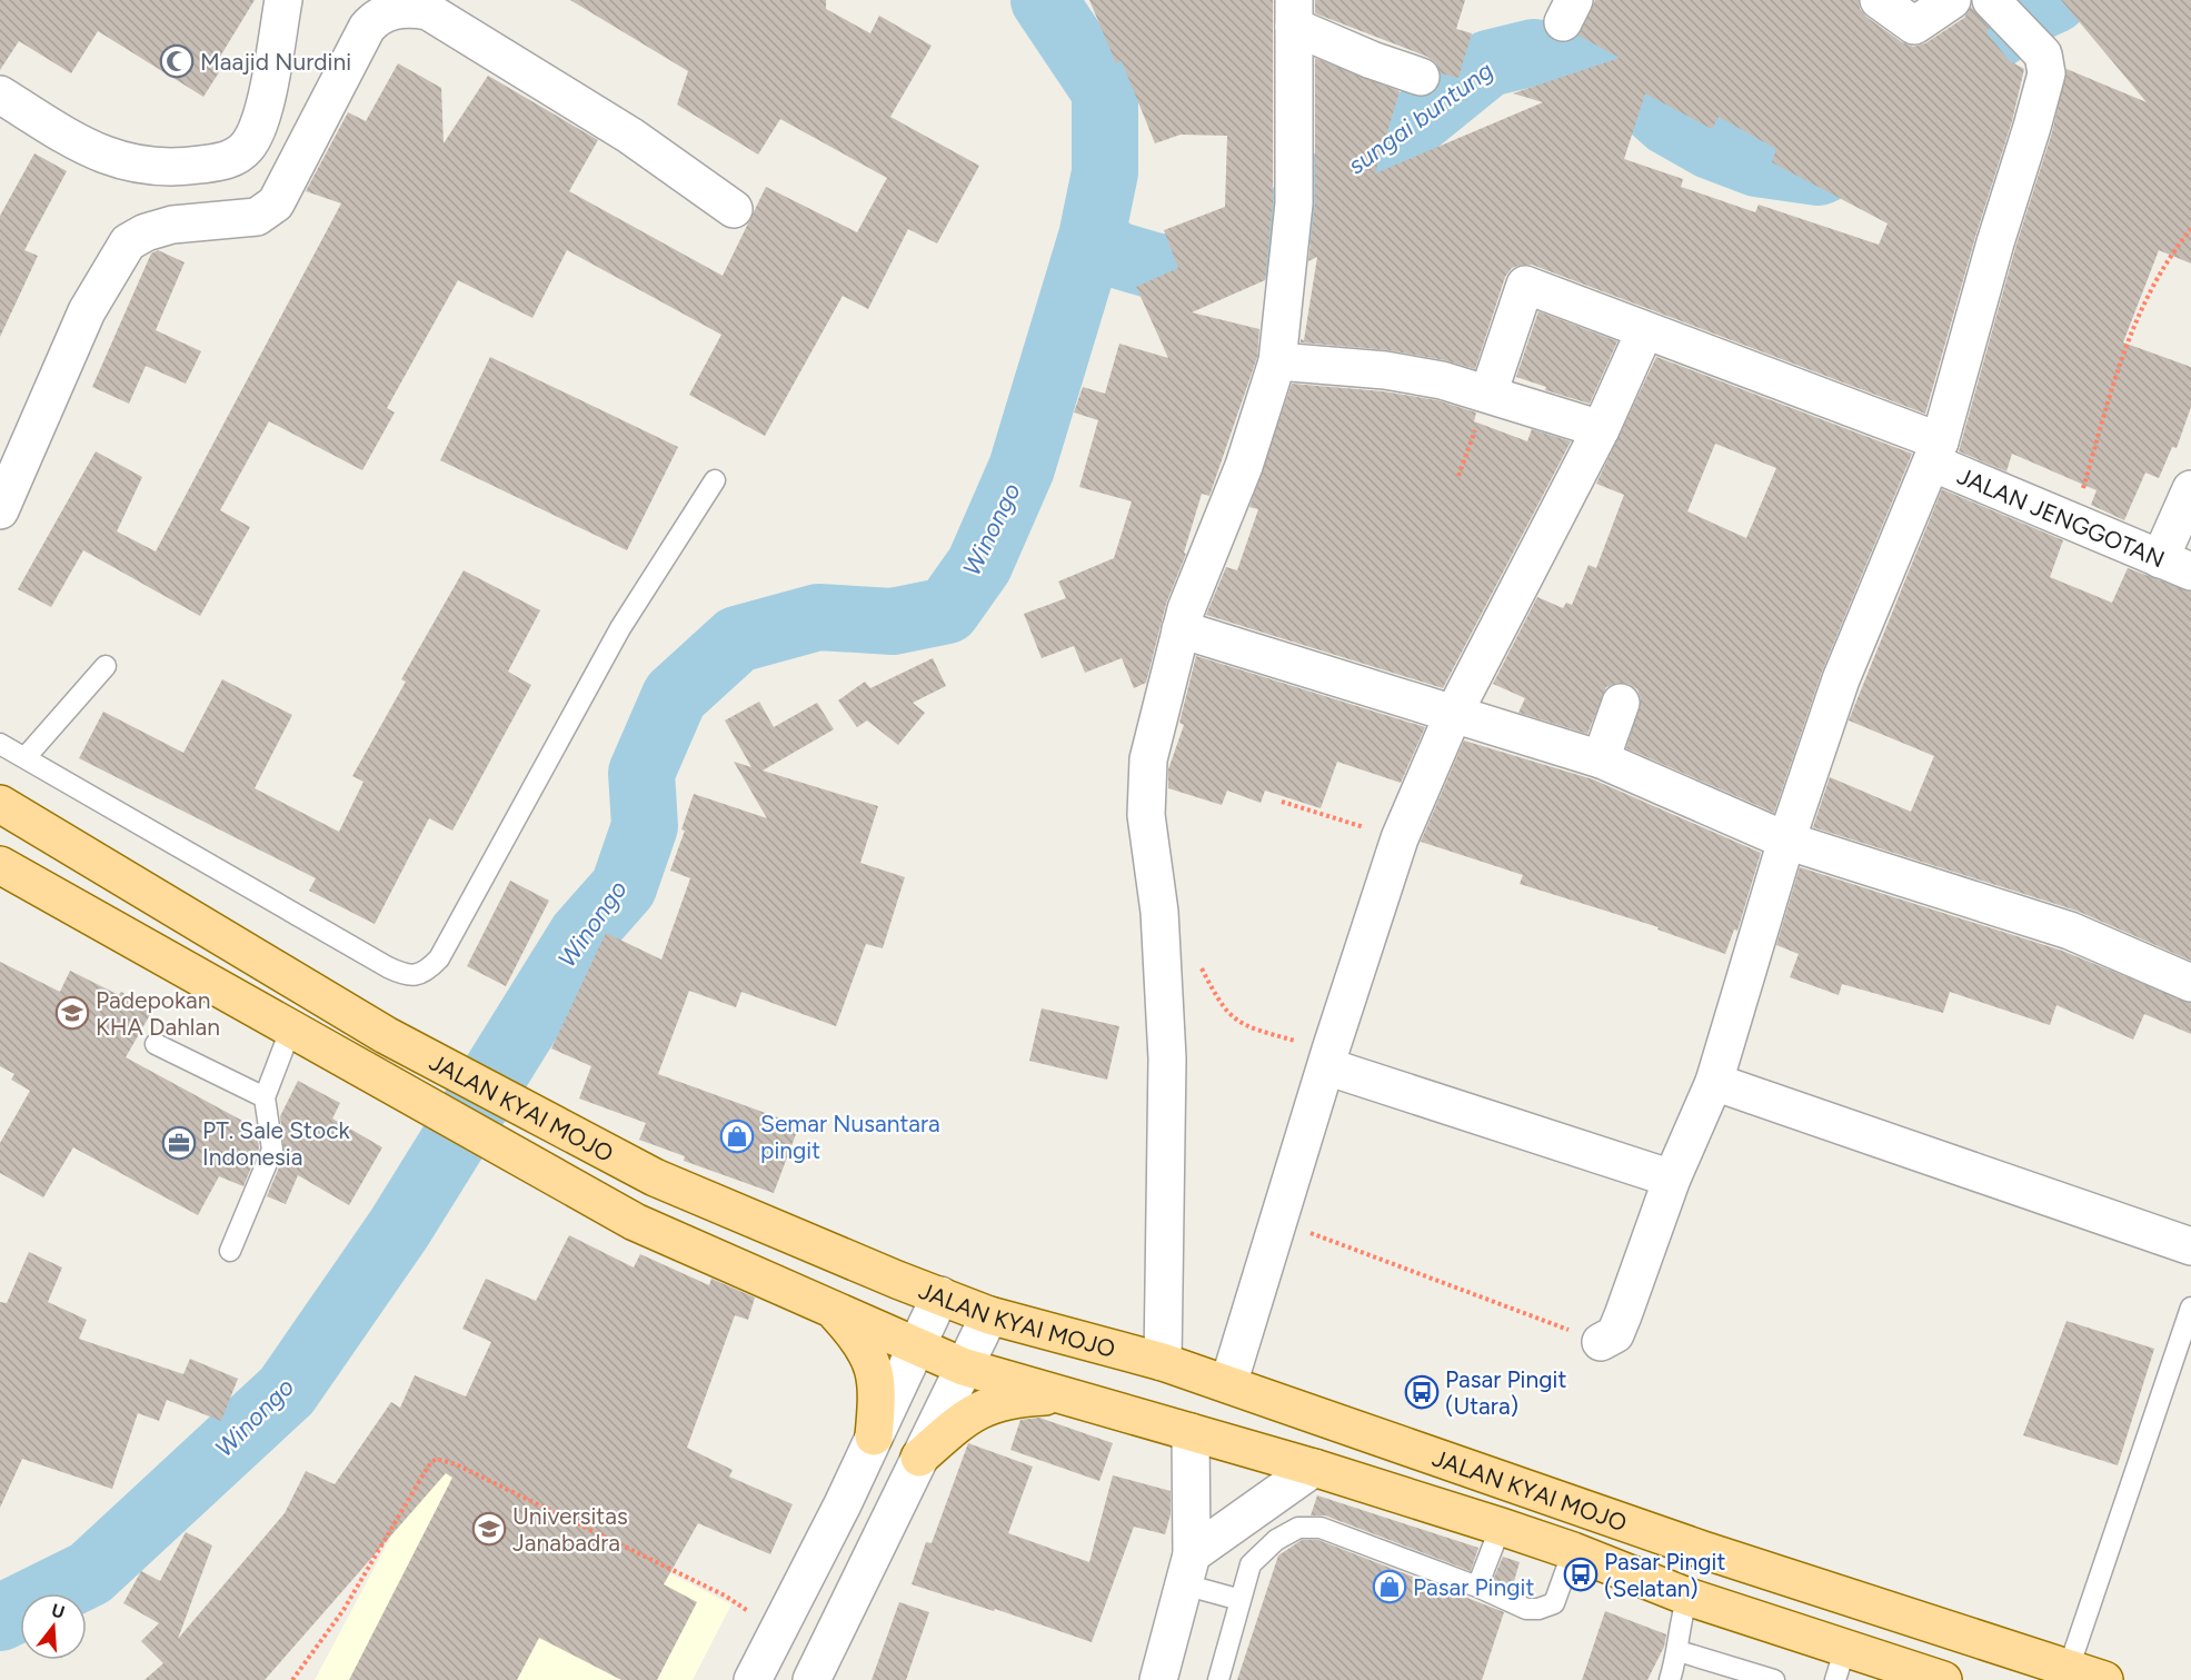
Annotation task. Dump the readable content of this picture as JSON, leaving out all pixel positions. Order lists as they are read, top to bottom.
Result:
{
  "streets": {
    "main road": ["JALAN KYAI MOJO"],
    "street": ["JALAN JENGGOTAN"]
  },
  "water": ["sungai buntung", "Winongo"],
  "places": {
    "mosque": ["Maajid Nurdini"],
    "school or university": ["Padepokan KHA Dahlan", "Universitas Janabadra"],
    "shop": ["Semar Nusantara pingit", "Pasar Pingit"],
    "office": ["PT. Sale Stock Indonesia"],
    "bus stop": ["Pasar Pingit (Utara)", "Pasar Pingit (Selatan)"]
  },
  "north": "top"
}
